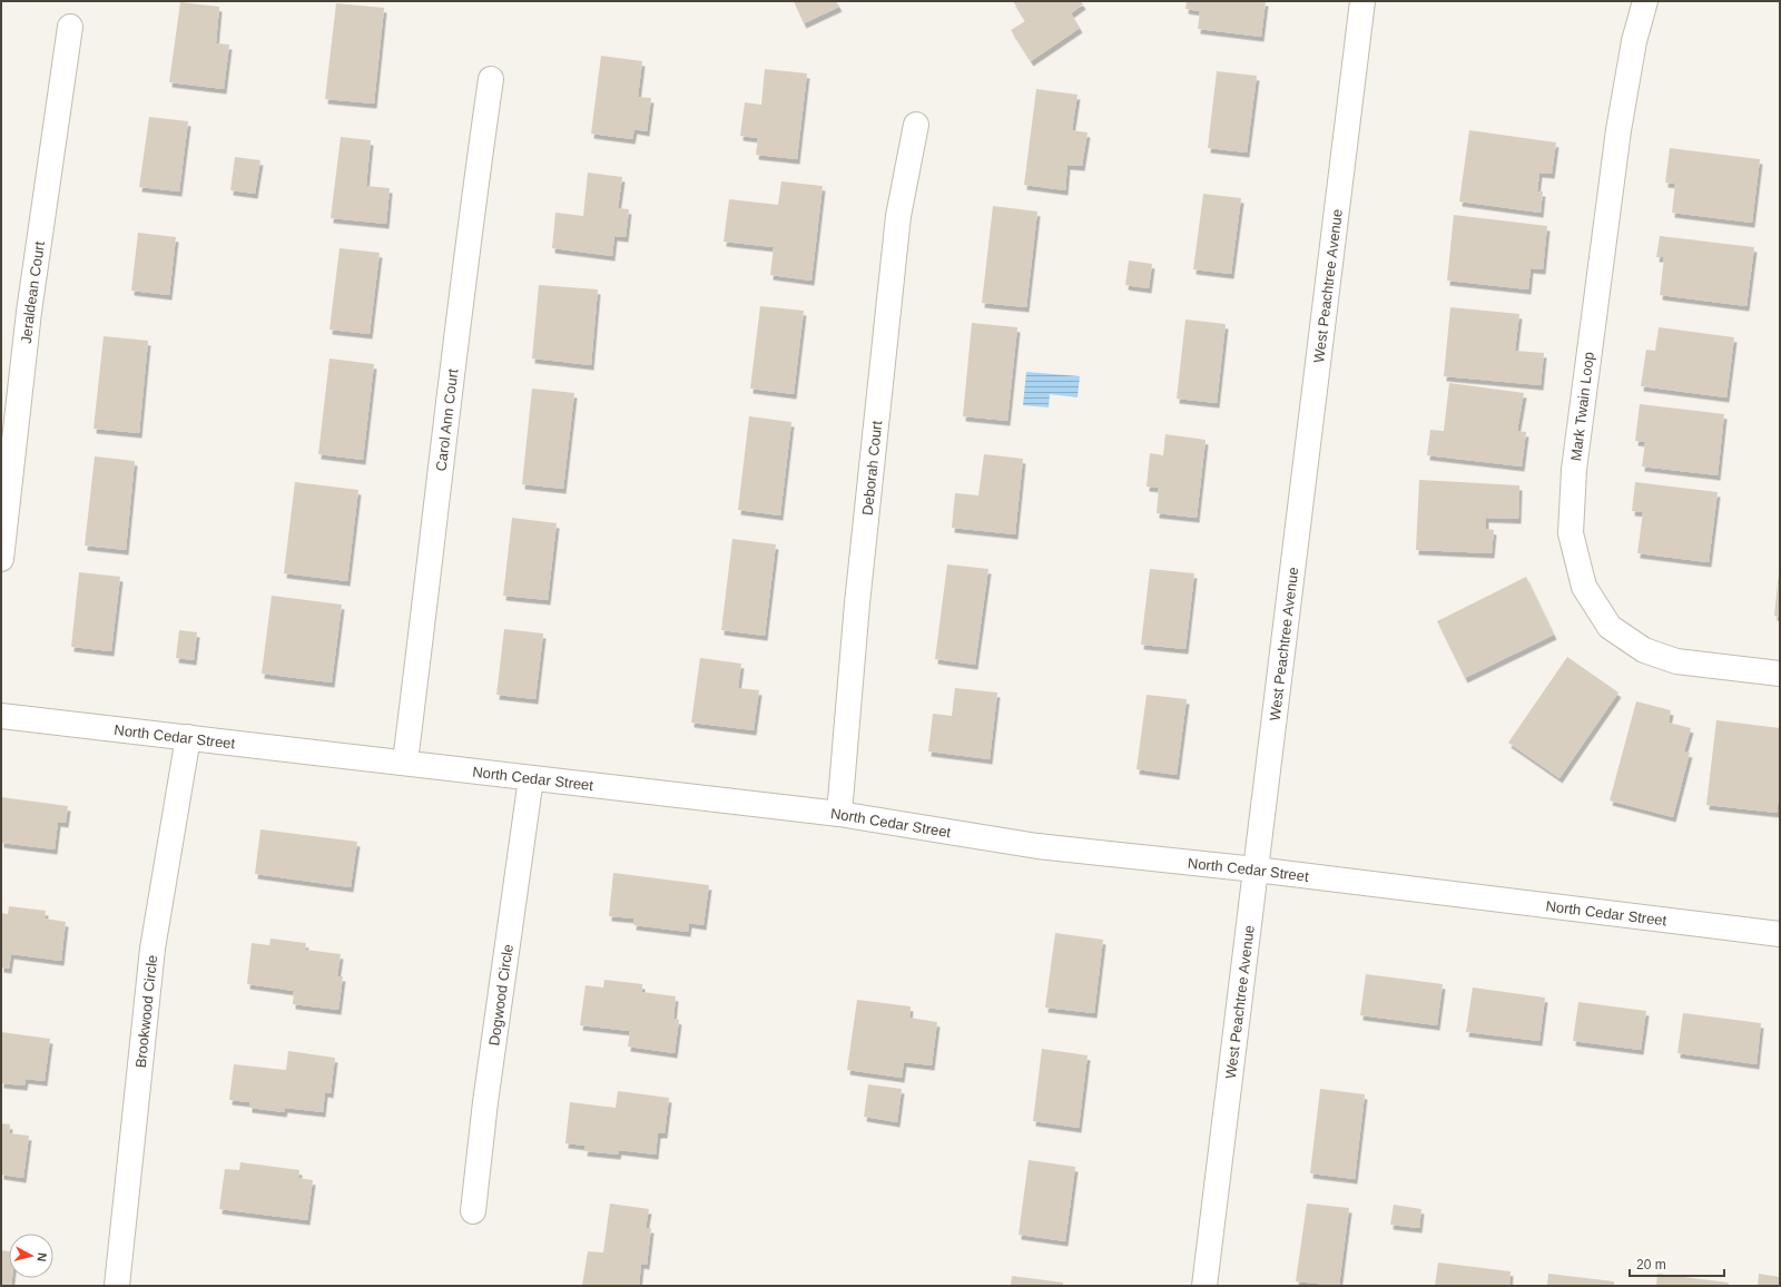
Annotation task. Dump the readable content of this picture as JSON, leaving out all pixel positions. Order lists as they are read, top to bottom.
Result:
{
  "streets": {
    "street": [
      "West Peachtree Avenue",
      "Jeraldean Court",
      "Mark Twain Loop",
      "Carol Ann Court",
      "Deborah Court",
      "North Cedar Street",
      "Dogwood Circle",
      "Brookwood Circle"
    ]
  },
  "crossings": [
    ["West Peachtree Avenue", "North Cedar Street"],
    ["Carol Ann Court", "North Cedar Street"],
    ["Deborah Court", "North Cedar Street"],
    ["North Cedar Street", "Dogwood Circle"],
    ["North Cedar Street", "Brookwood Circle"]
  ],
  "scale_bar": "20 m",
  "north": "right"
}
